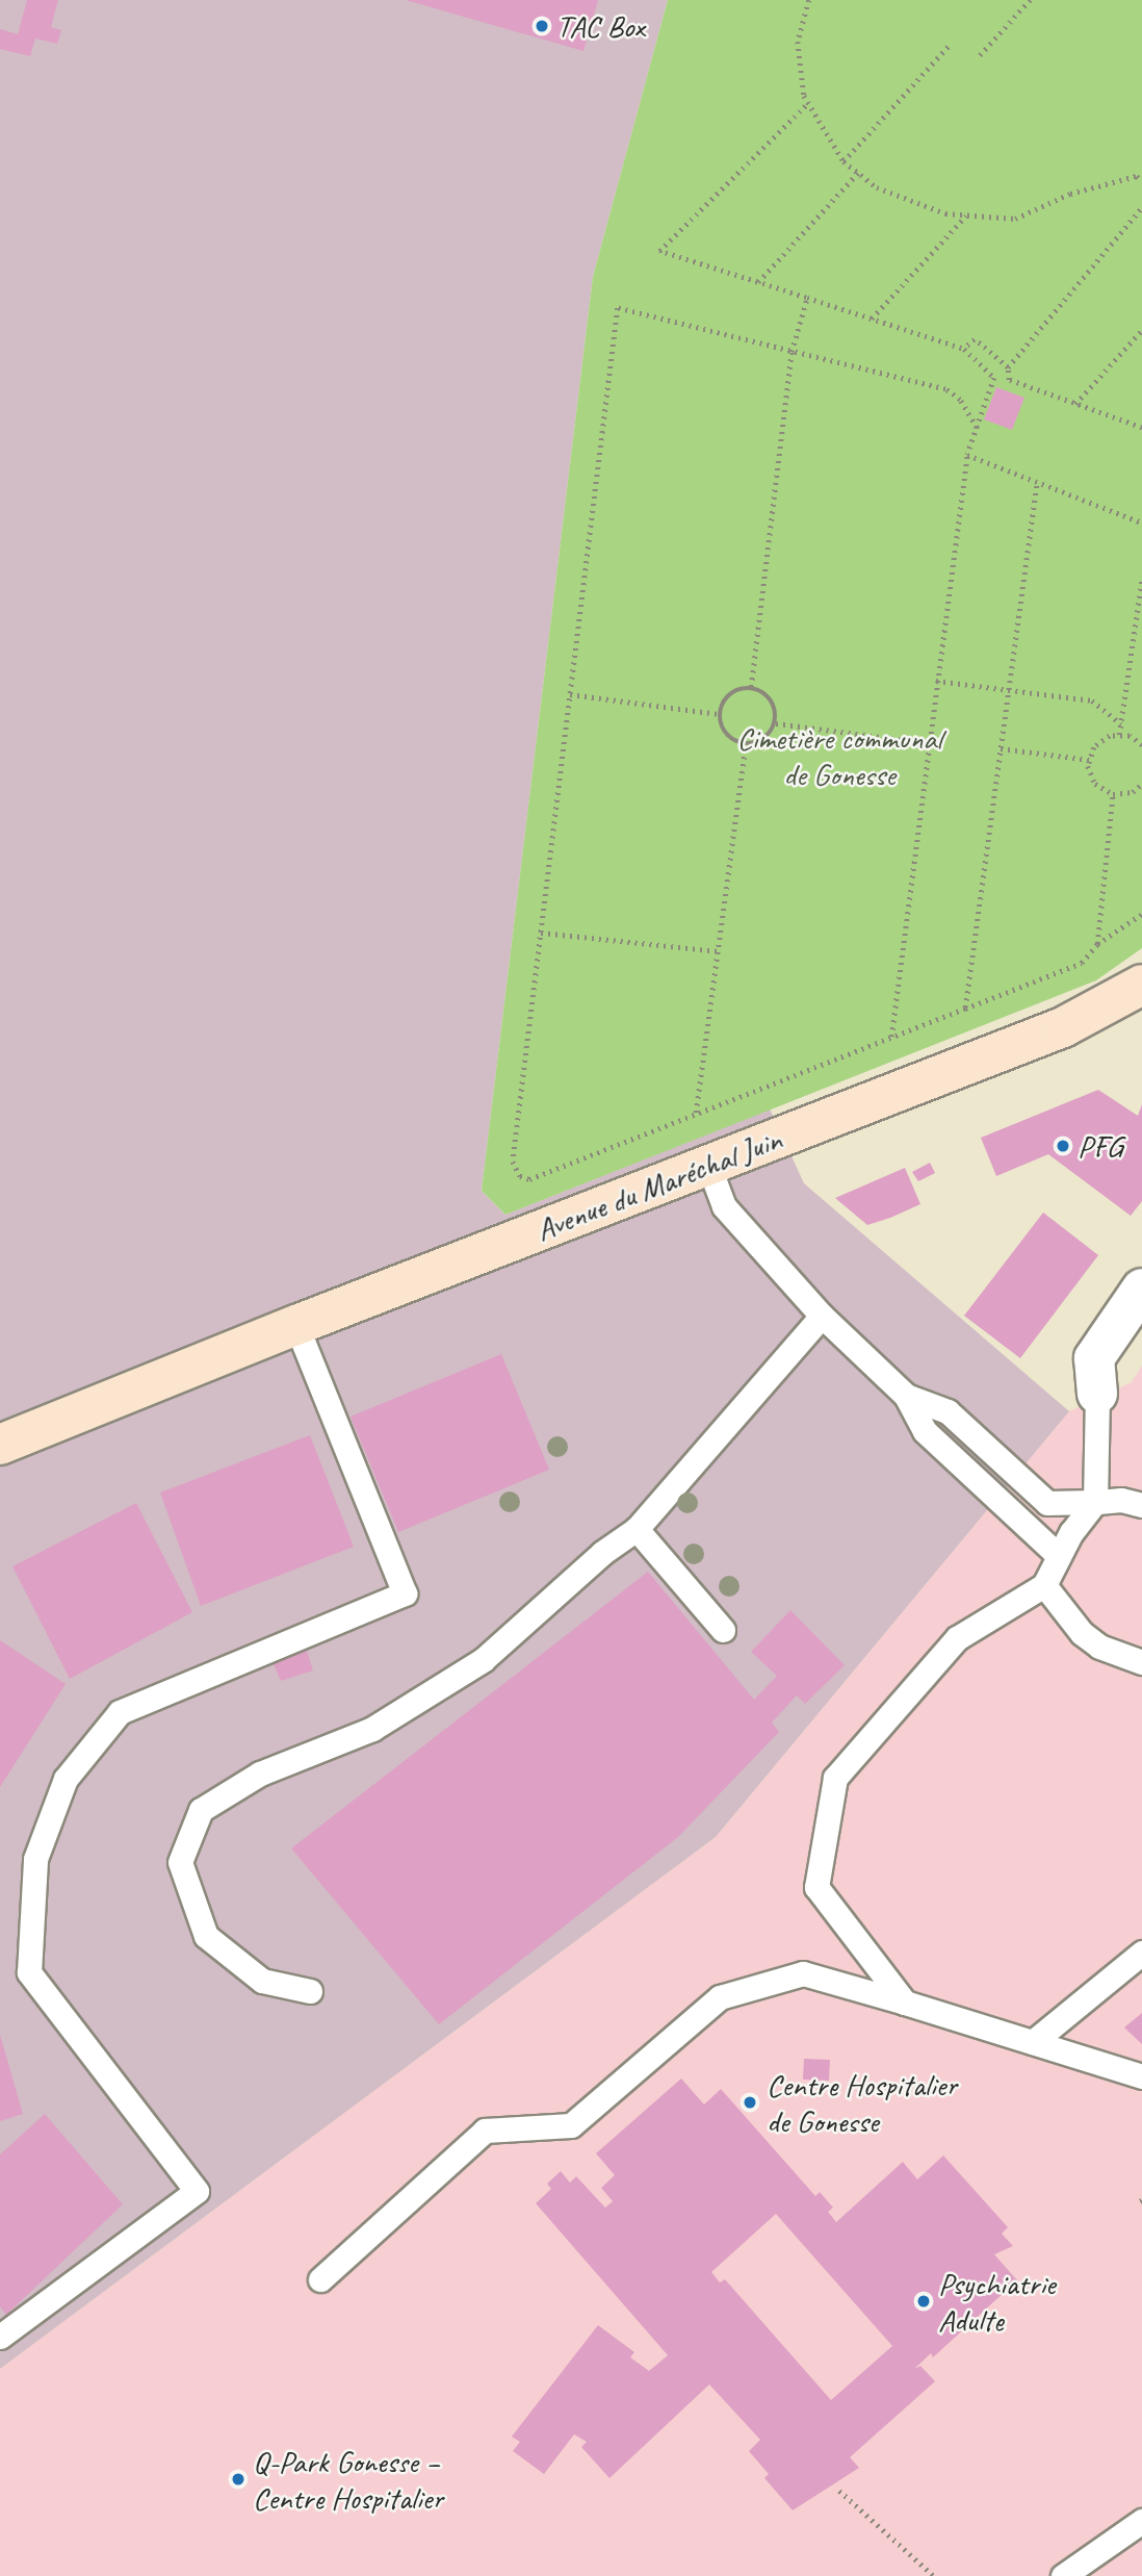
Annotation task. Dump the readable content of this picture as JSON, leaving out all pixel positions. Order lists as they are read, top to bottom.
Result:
{
  "streets": {
    "street": ["Avenue du Maréchal Juin"]
  },
  "parks": ["Cimetière communal de Gonesse"],
  "places": [
    "TAC Box",
    "PFG",
    "Centre Hospitalier de Gonesse",
    "Psychiatrie Adulte",
    "Q-Park Gonesse – Centre Hospitalier"
  ]
}
